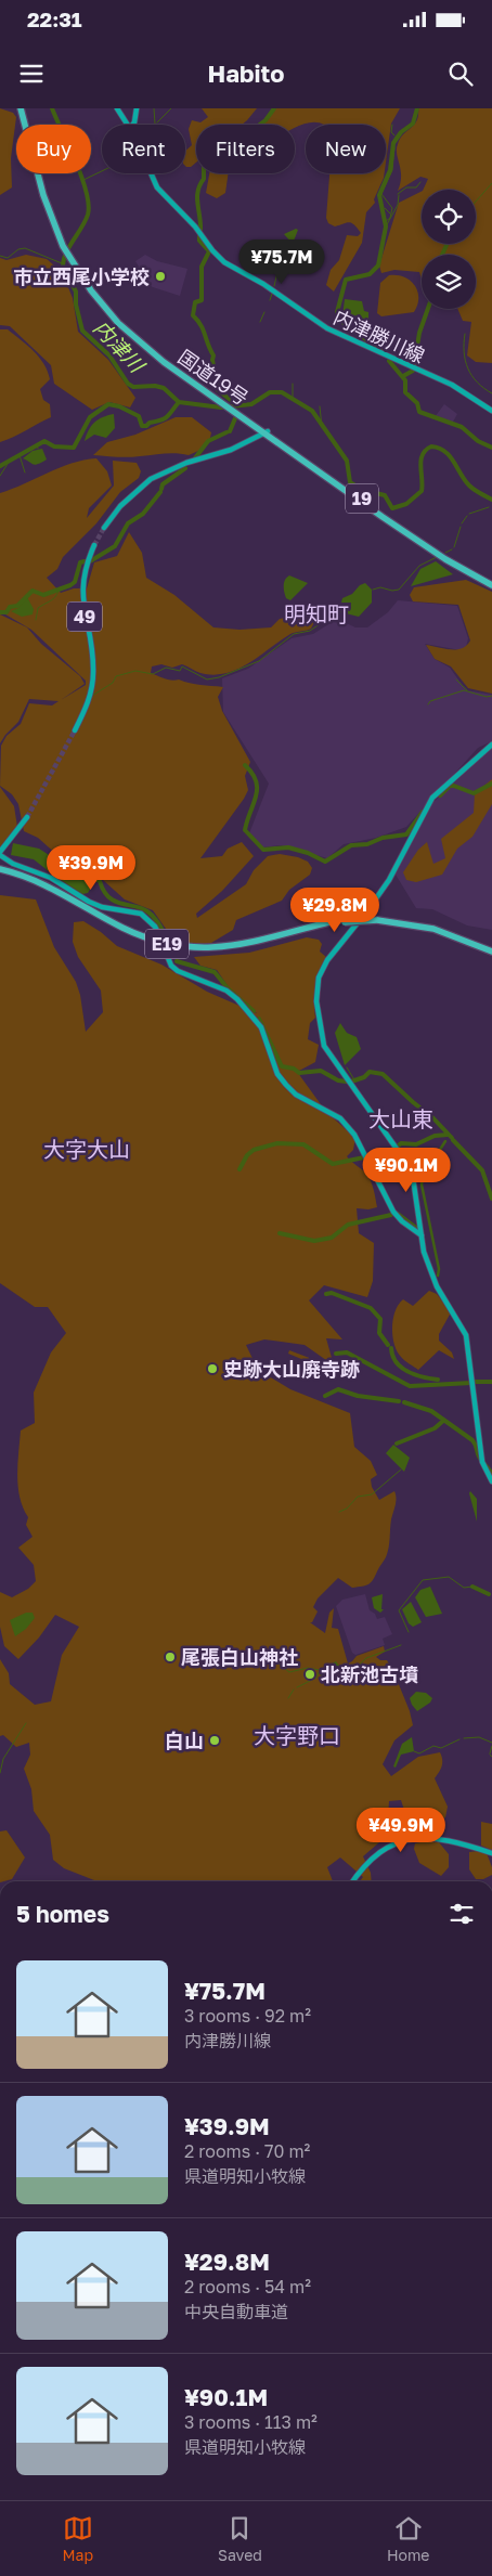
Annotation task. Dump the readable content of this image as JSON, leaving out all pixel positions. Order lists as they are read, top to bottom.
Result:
{
  "streets": {
    "highway": ["国道19号", "19", "E19"],
    "main road": ["内津勝川線", "49"]
  },
  "districts": [
    "明知町",
    "大山東",
    "大字大山",
    "大字野口"
  ],
  "water": ["内津川"],
  "places": [
    "市立西尾小学校",
    "史跡大山廃寺跡",
    "尾張白山神社",
    "北新池古墳",
    "白山"
  ],
  "page": {
    "status": "22:31",
    "header": "Habito",
    "chip": [
      "Buy",
      "Rent",
      "Filters",
      "New"
    ],
    "price": [
      "¥75.7M",
      "¥39.9M",
      "¥29.8M",
      "¥90.1M",
      "¥49.9M"
    ],
    "heading": "5 homes",
    "list": [
      {
        "name": "¥75.7M",
        "note": "3 rooms · 92 m² · 内津勝川線"
      },
      {
        "name": "¥39.9M",
        "note": "2 rooms · 70 m² · 県道明知小牧線"
      },
      {
        "name": "¥29.8M",
        "note": "2 rooms · 54 m² · 中央自動車道"
      },
      {
        "name": "¥90.1M",
        "note": "3 rooms · 113 m² · 県道明知小牧線"
      }
    ],
    "tabs": ["Map", "Saved", "Home"]
  }
}
